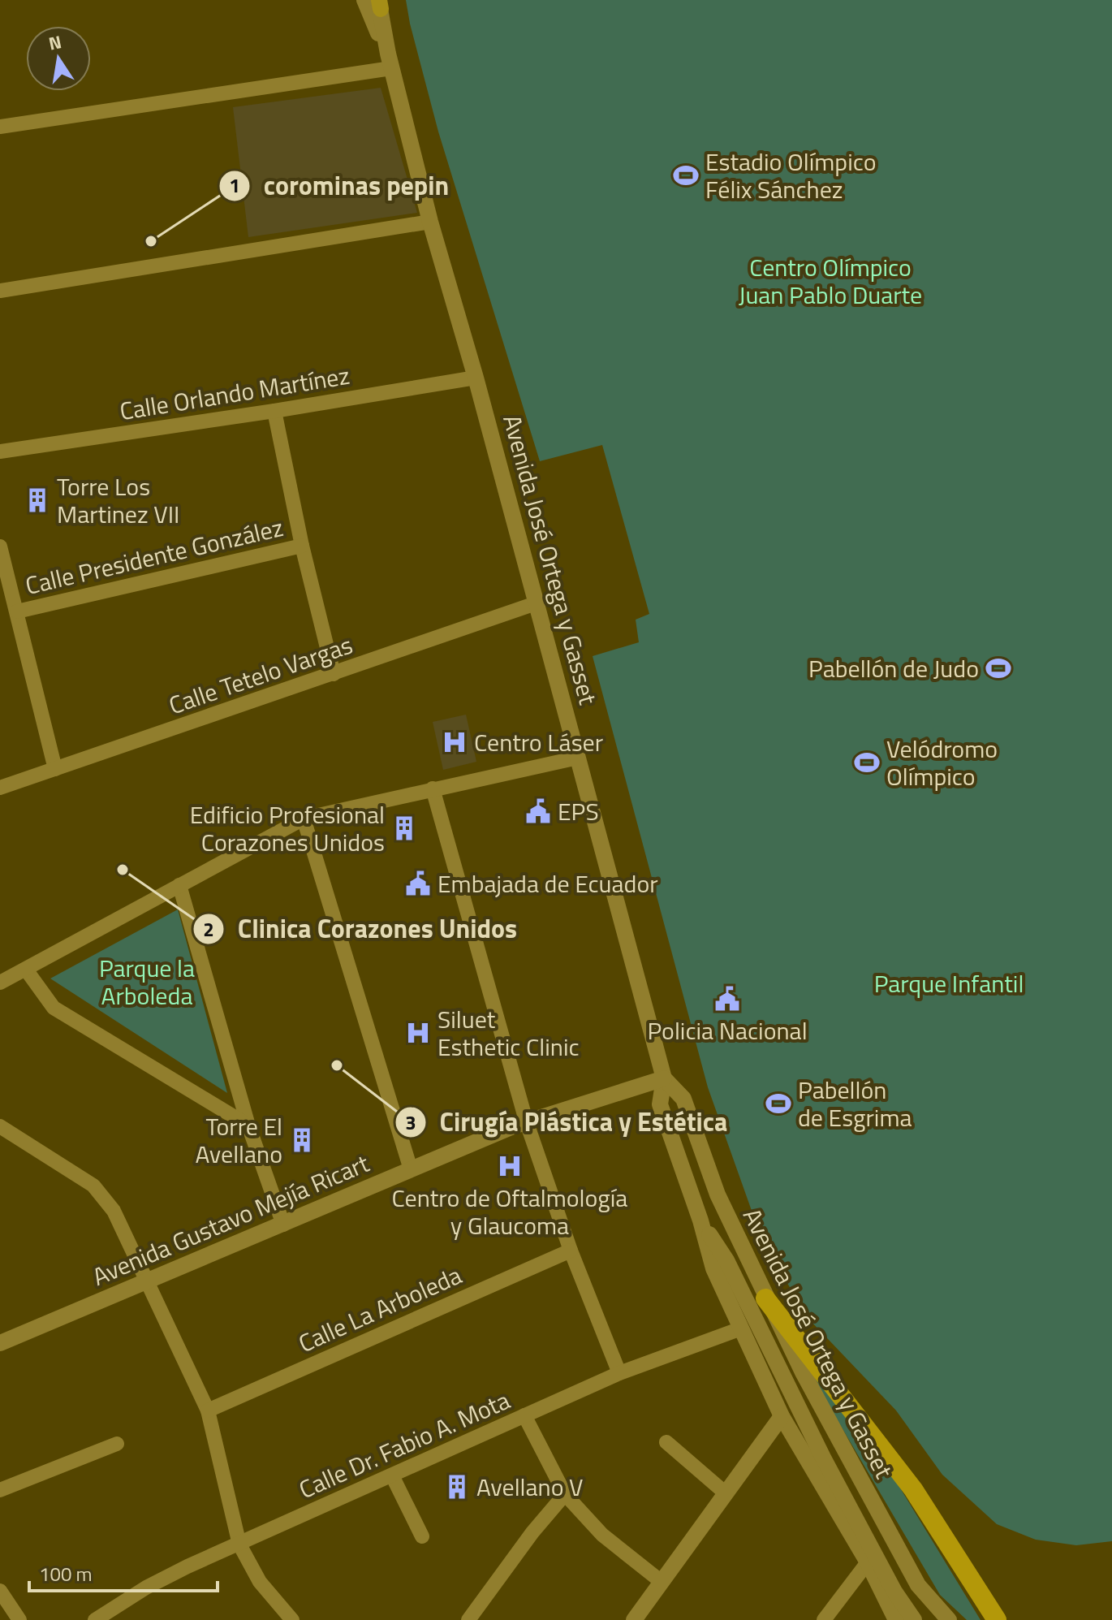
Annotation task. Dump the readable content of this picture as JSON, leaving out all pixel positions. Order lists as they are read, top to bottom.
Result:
{
  "streets": {
    "main road": ["Avenida José Ortega y Gasset", "Avenida Gustavo Mejía Ricart"],
    "street": [
      "Calle Orlando Martínez",
      "Calle Presidente González",
      "Calle Tetelo Vargas",
      "Calle La Arboleda",
      "Calle Dr. Fabio A. Mota"
    ]
  },
  "crossings": [
    ["Calle Orlando Martínez", "Avenida José Ortega y Gasset"],
    ["Avenida José Ortega y Gasset", "Calle Tetelo Vargas"],
    ["Avenida José Ortega y Gasset", "Avenida Gustavo Mejía Ricart"],
    ["Avenida José Ortega y Gasset", "Calle Dr. Fabio A. Mota"]
  ],
  "parks": ["Centro Olímpico Juan Pablo Duarte", "Parque la Arboleda", "Parque Infantil"],
  "places": {
    "sports": [
      "Estadio Olímpico Félix Sánchez",
      "Pabellón de Judo",
      "Velódromo Olímpico",
      "Pabellón de Esgrima"
    ],
    "other": ["corominas pepin", "Clinica Corazones Unidos", "Cirugía Plástica y Estética"],
    "building": [
      "Torre Los Martinez VII",
      "Edificio Profesional Corazones Unidos",
      "Torre El Avellano",
      "Avellano V"
    ],
    "hospital": ["Centro Láser", "Siluet Esthetic Clinic", "Centro de Oftalmología y Glaucoma"],
    "public building": ["EPS", "Embajada de Ecuador", "Policia Nacional"]
  },
  "scale_bar": "100 m",
  "north": "top"
}
